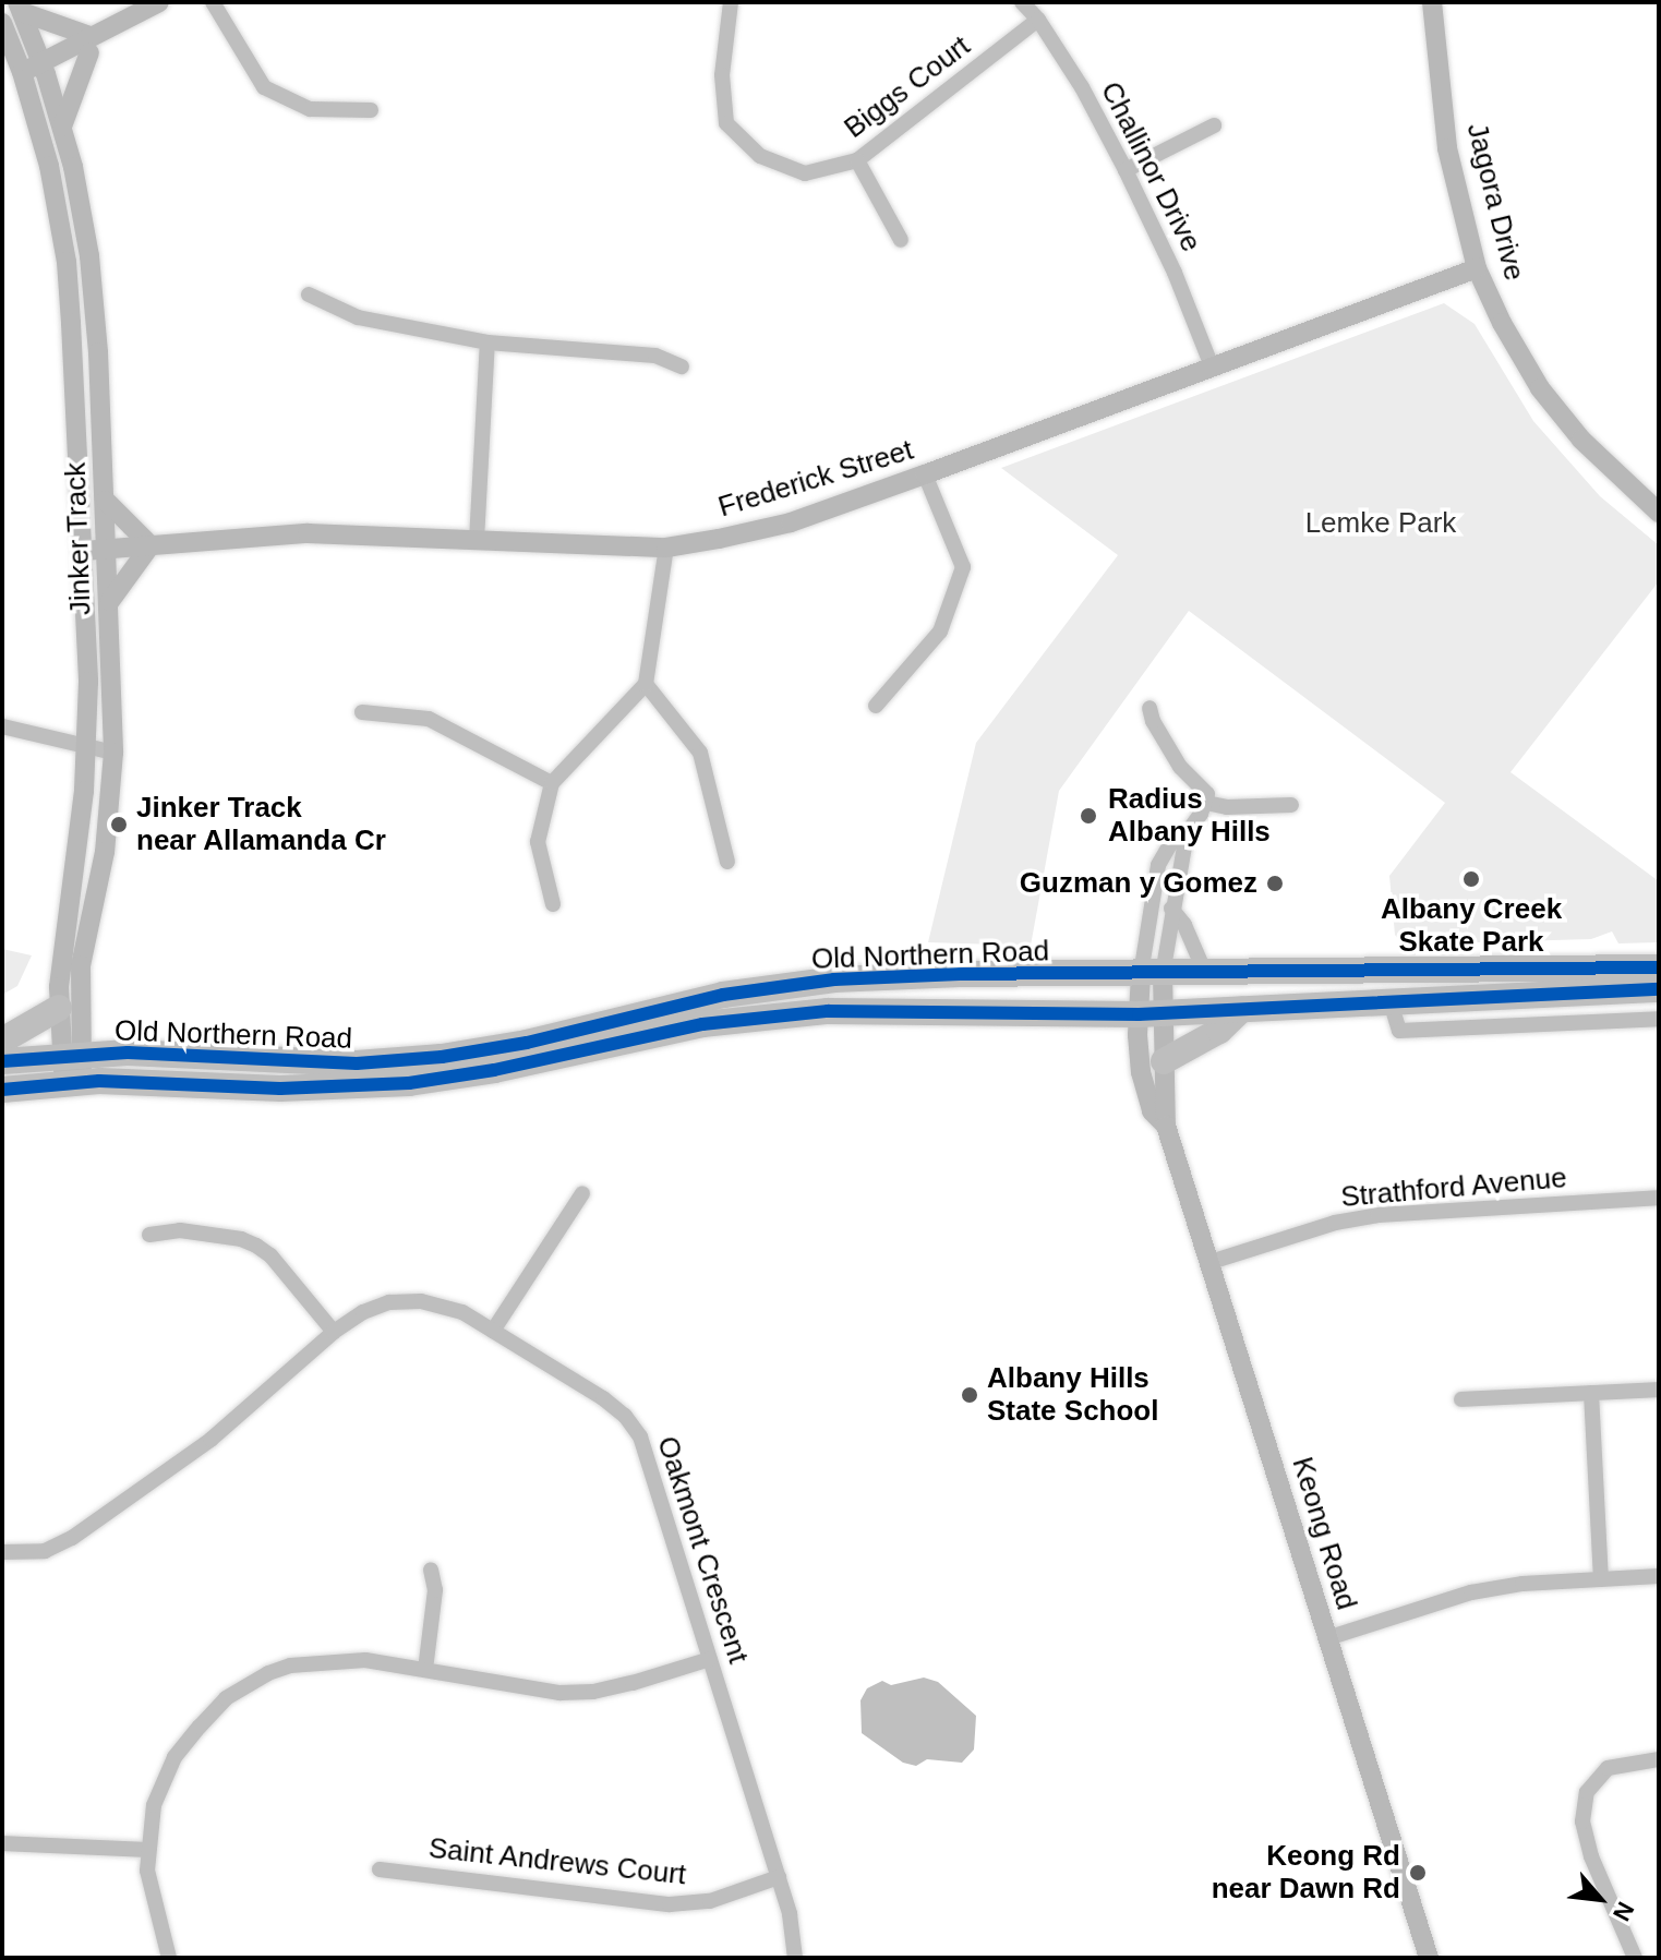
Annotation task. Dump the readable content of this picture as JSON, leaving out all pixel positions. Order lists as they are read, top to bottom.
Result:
{
  "streets": {
    "highway": ["Old Northern Road"],
    "street": [
      "Biggs Court",
      "Challinor Drive",
      "Jagora Drive",
      "Frederick Street",
      "Jinker Track",
      "Strathford Avenue",
      "Keong Road",
      "Oakmont Crescent",
      "Saint Andrews Court"
    ]
  },
  "crossings": [
    ["Biggs Court", "Challinor Drive"],
    ["Challinor Drive", "Frederick Street"],
    ["Jagora Drive", "Frederick Street"],
    ["Frederick Street", "Jinker Track"],
    ["Jinker Track", "Old Northern Road"],
    ["Old Northern Road", "Keong Road"],
    ["Strathford Avenue", "Keong Road"],
    ["Oakmont Crescent", "Saint Andrews Court"]
  ],
  "parks": ["Lemke Park"],
  "places": [
    "Radius Albany Hills",
    "Jinker Track near Allamanda Cr",
    "Albany Creek Skate Park",
    "Guzman y Gomez",
    "Albany Hills State School",
    "Keong Rd near Dawn Rd"
  ],
  "north": "bottom right"
}
